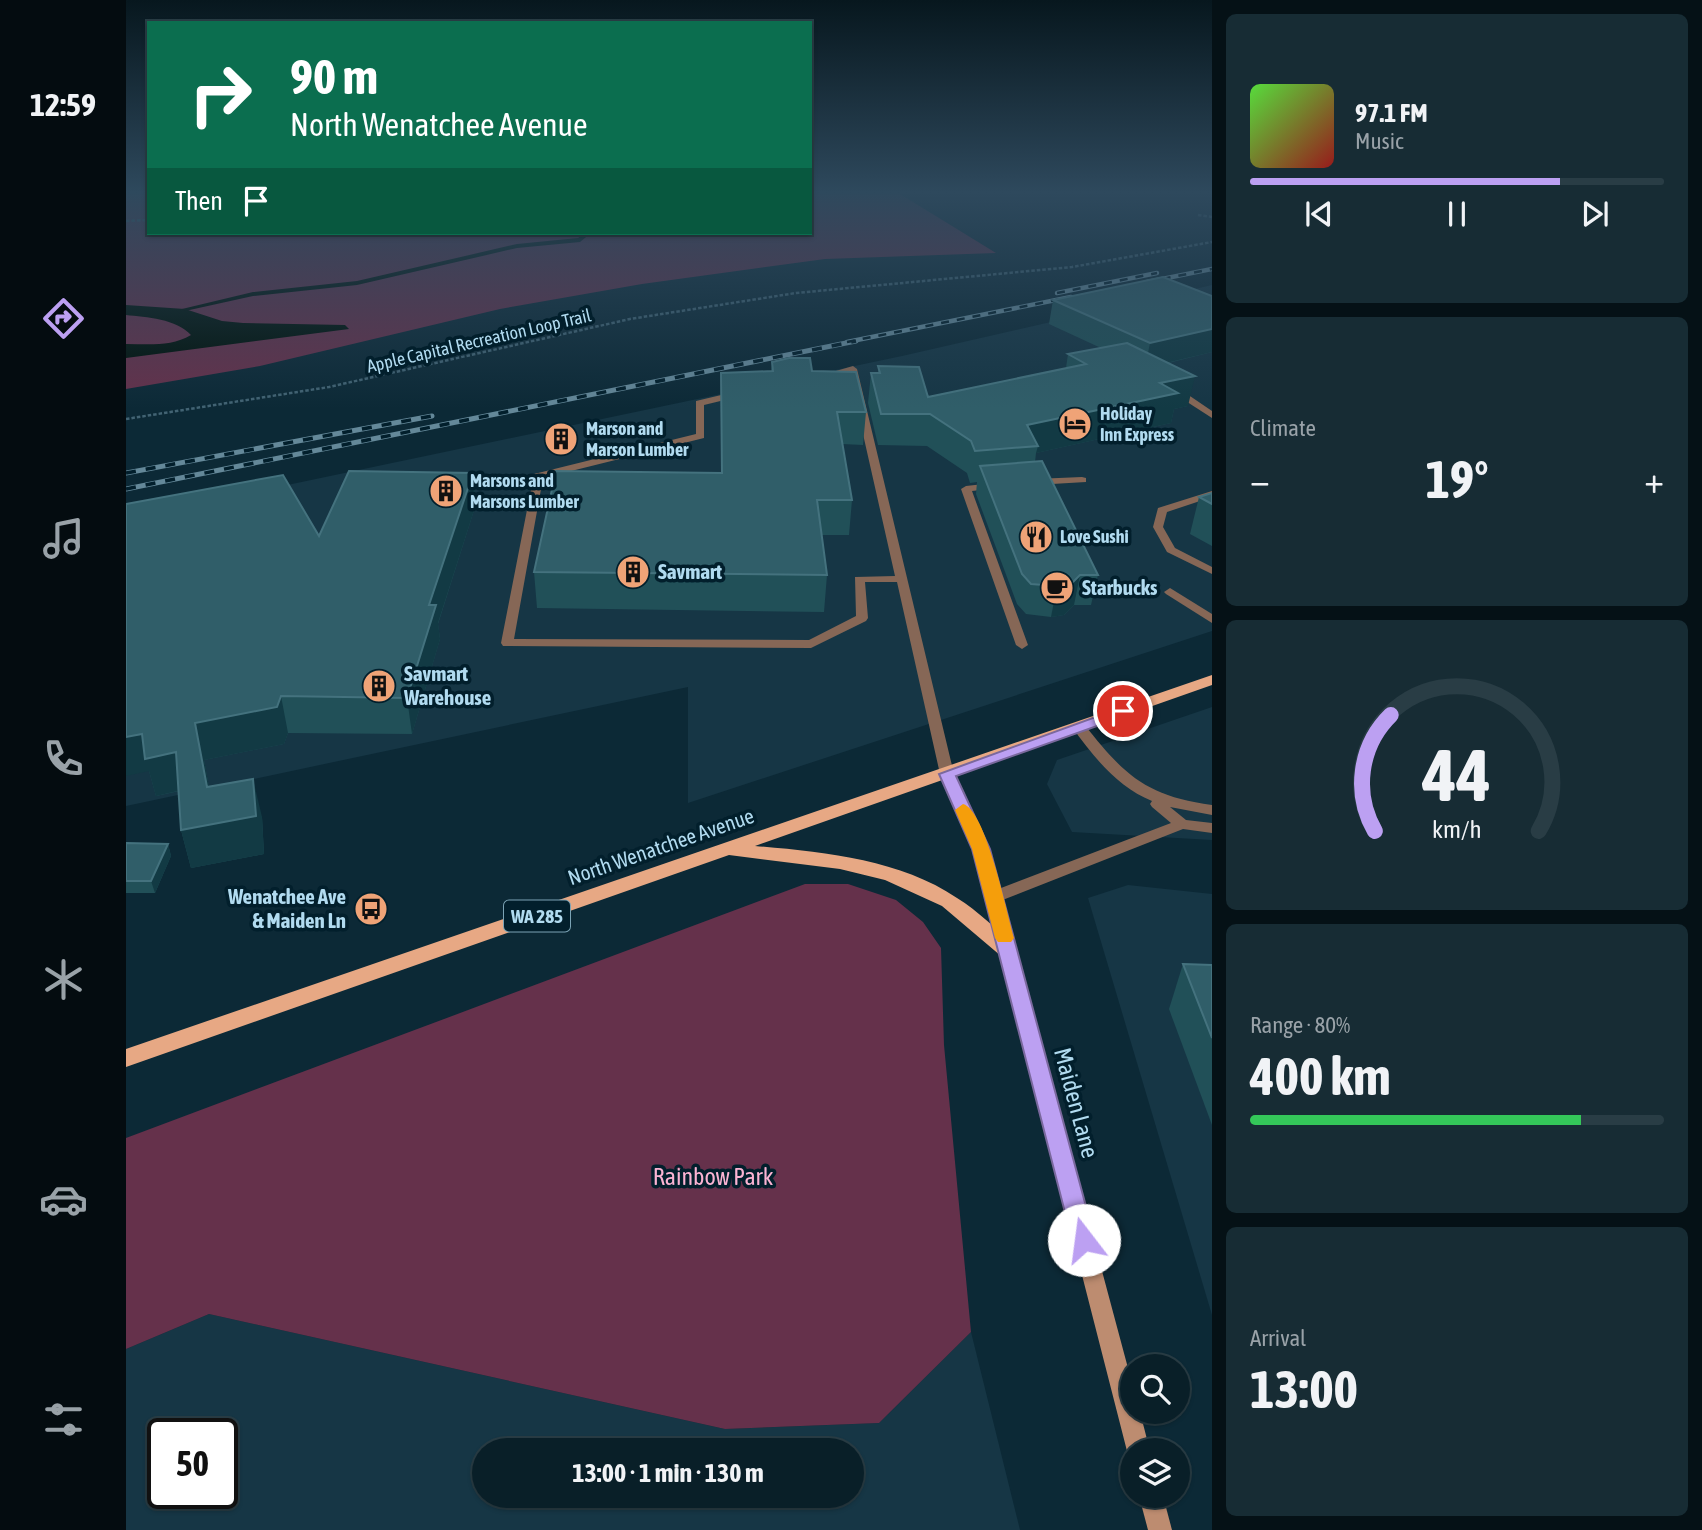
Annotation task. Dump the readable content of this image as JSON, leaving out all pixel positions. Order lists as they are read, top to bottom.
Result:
{
  "streets": {
    "main road": ["North Wenatchee Avenue", "WA 285", "Maiden Lane"],
    "path": ["Apple Capital Recreation Loop Trail"]
  },
  "crossings": [
    ["North Wenatchee Avenue", "Maiden Lane"]
  ],
  "parks": ["Rainbow Park"],
  "places": {
    "hotel": ["Holiday Inn Express"],
    "building": [
      "Marson and Marson Lumber",
      "Marsons and Marsons Lumber",
      "Savmart",
      "Savmart Warehouse"
    ],
    "restaurant": ["Love Sushi"],
    "cafe": ["Starbucks"],
    "bus stop": ["Wenatchee Ave & Maiden Ln"]
  },
  "page": {
    "tabs": "12:59",
    "turn": ["90 m", "North Wenatchee Avenue"],
    "song": ["97.1 FM", "Music"],
    "then": "Then",
    "tile": [
      "Climate",
      ["Range · 80%", "400 km"],
      ["Arrival", "13:00"]
    ],
    "heat": ["−", "19°", "+"],
    "limit": "50",
    "trip": "13:00 · 1 min · 130 m",
    "gauge": ["44", "km/h"]
  }
}
